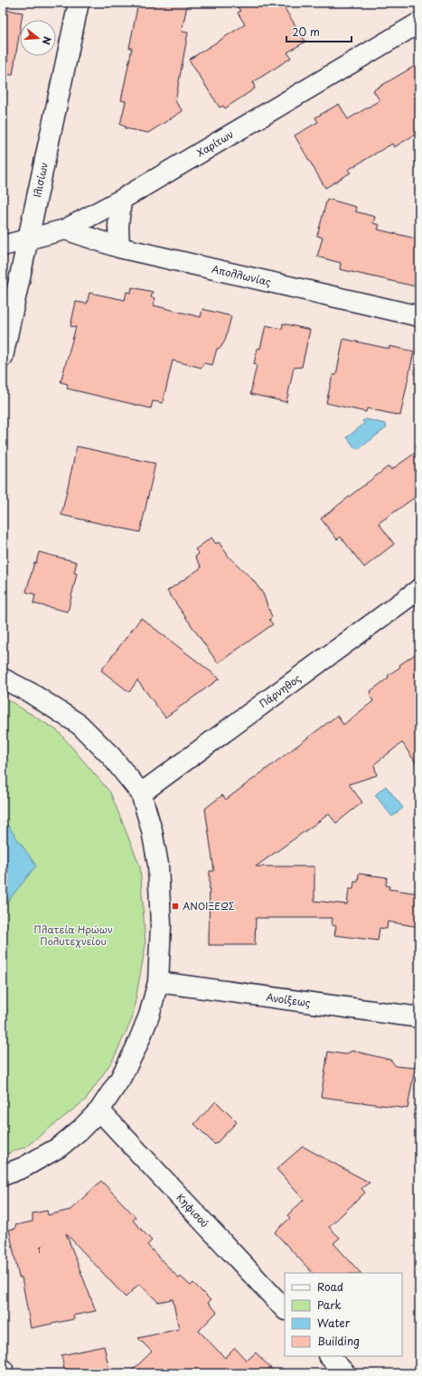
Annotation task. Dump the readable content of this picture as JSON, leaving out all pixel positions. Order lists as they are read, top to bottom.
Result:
{
  "streets": {
    "street": [
      "Χαρίτων",
      "Ιλισίων",
      "Απολλωνίας",
      "Πάρνηθος",
      "Ανοίξεως",
      "Κηφισού"
    ]
  },
  "crossings": [
    ["Χαρίτων", "Ιλισίων"],
    ["Χαρίτων", "Απολλωνίας"]
  ],
  "parks": ["Πλατεία Ηρώων Πολυτεχνείου"],
  "places": {
    "transit": ["ΑΝΟΙΞΕΩΣ"]
  },
  "house_numbers": ["1"],
  "legend": [
    "Road",
    "Park",
    "Water",
    "Building"
  ],
  "scale_bar": "20 m",
  "north": "right"
}
